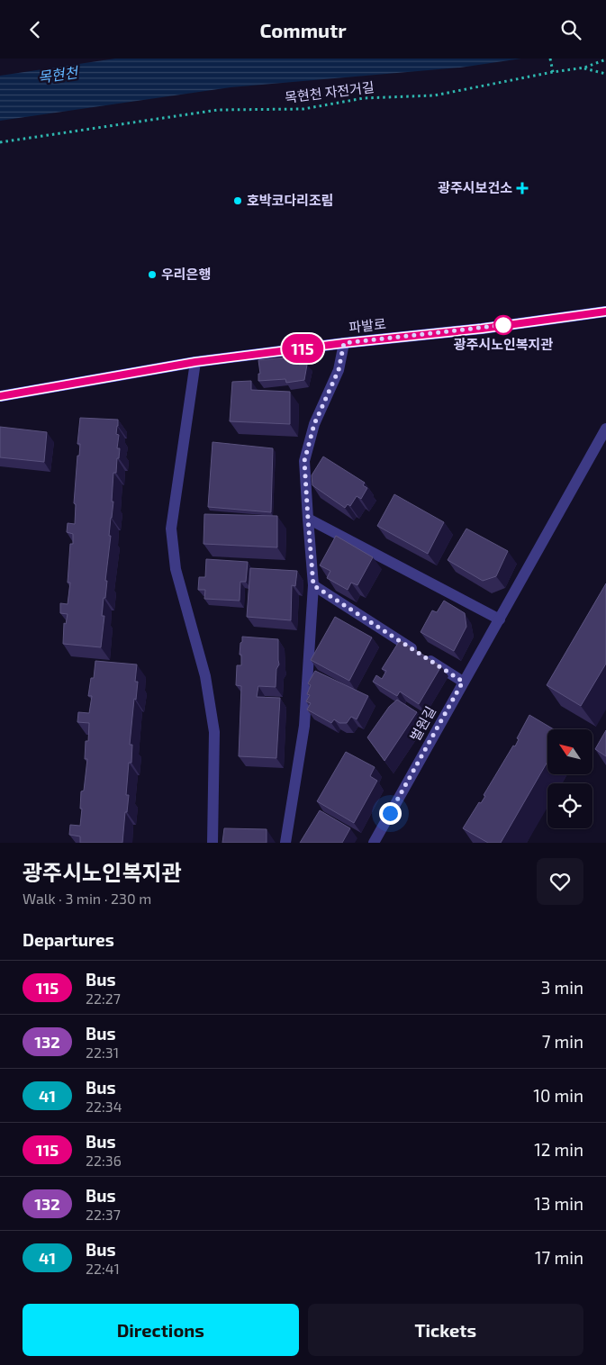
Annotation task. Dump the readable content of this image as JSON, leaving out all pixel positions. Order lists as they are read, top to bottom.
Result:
{
  "streets": {
    "main road": ["파발로"],
    "street": ["벌원길"],
    "path": ["목현천 자전거길"]
  },
  "water": ["목현천"],
  "places": {
    "health": ["광주시보건소"],
    "other": ["호박코다리조림", "우리은행", "광주시노인복지관"]
  },
  "lines": ["bus line 115"],
  "north": "top left",
  "page": {
    "header": "Commutr",
    "on_map": "115",
    "heading": [
      ["광주시노인복지관", "Walk · 3 min · 230 m"],
      "Departures"
    ],
    "list": [
      {
        "mark": "115",
        "name": "Bus",
        "note": "22:27",
        "value": "3 min"
      },
      {
        "mark": "132",
        "name": "Bus",
        "note": "22:31",
        "value": "7 min"
      },
      {
        "mark": "41",
        "name": "Bus",
        "note": "22:34",
        "value": "10 min"
      },
      {
        "mark": "115",
        "name": "Bus",
        "note": "22:36",
        "value": "12 min"
      },
      {
        "mark": "132",
        "name": "Bus",
        "note": "22:37",
        "value": "13 min"
      },
      {
        "mark": "41",
        "name": "Bus",
        "note": "22:41",
        "value": "17 min"
      }
    ],
    "buttons": ["Directions", "Tickets"]
  }
}
